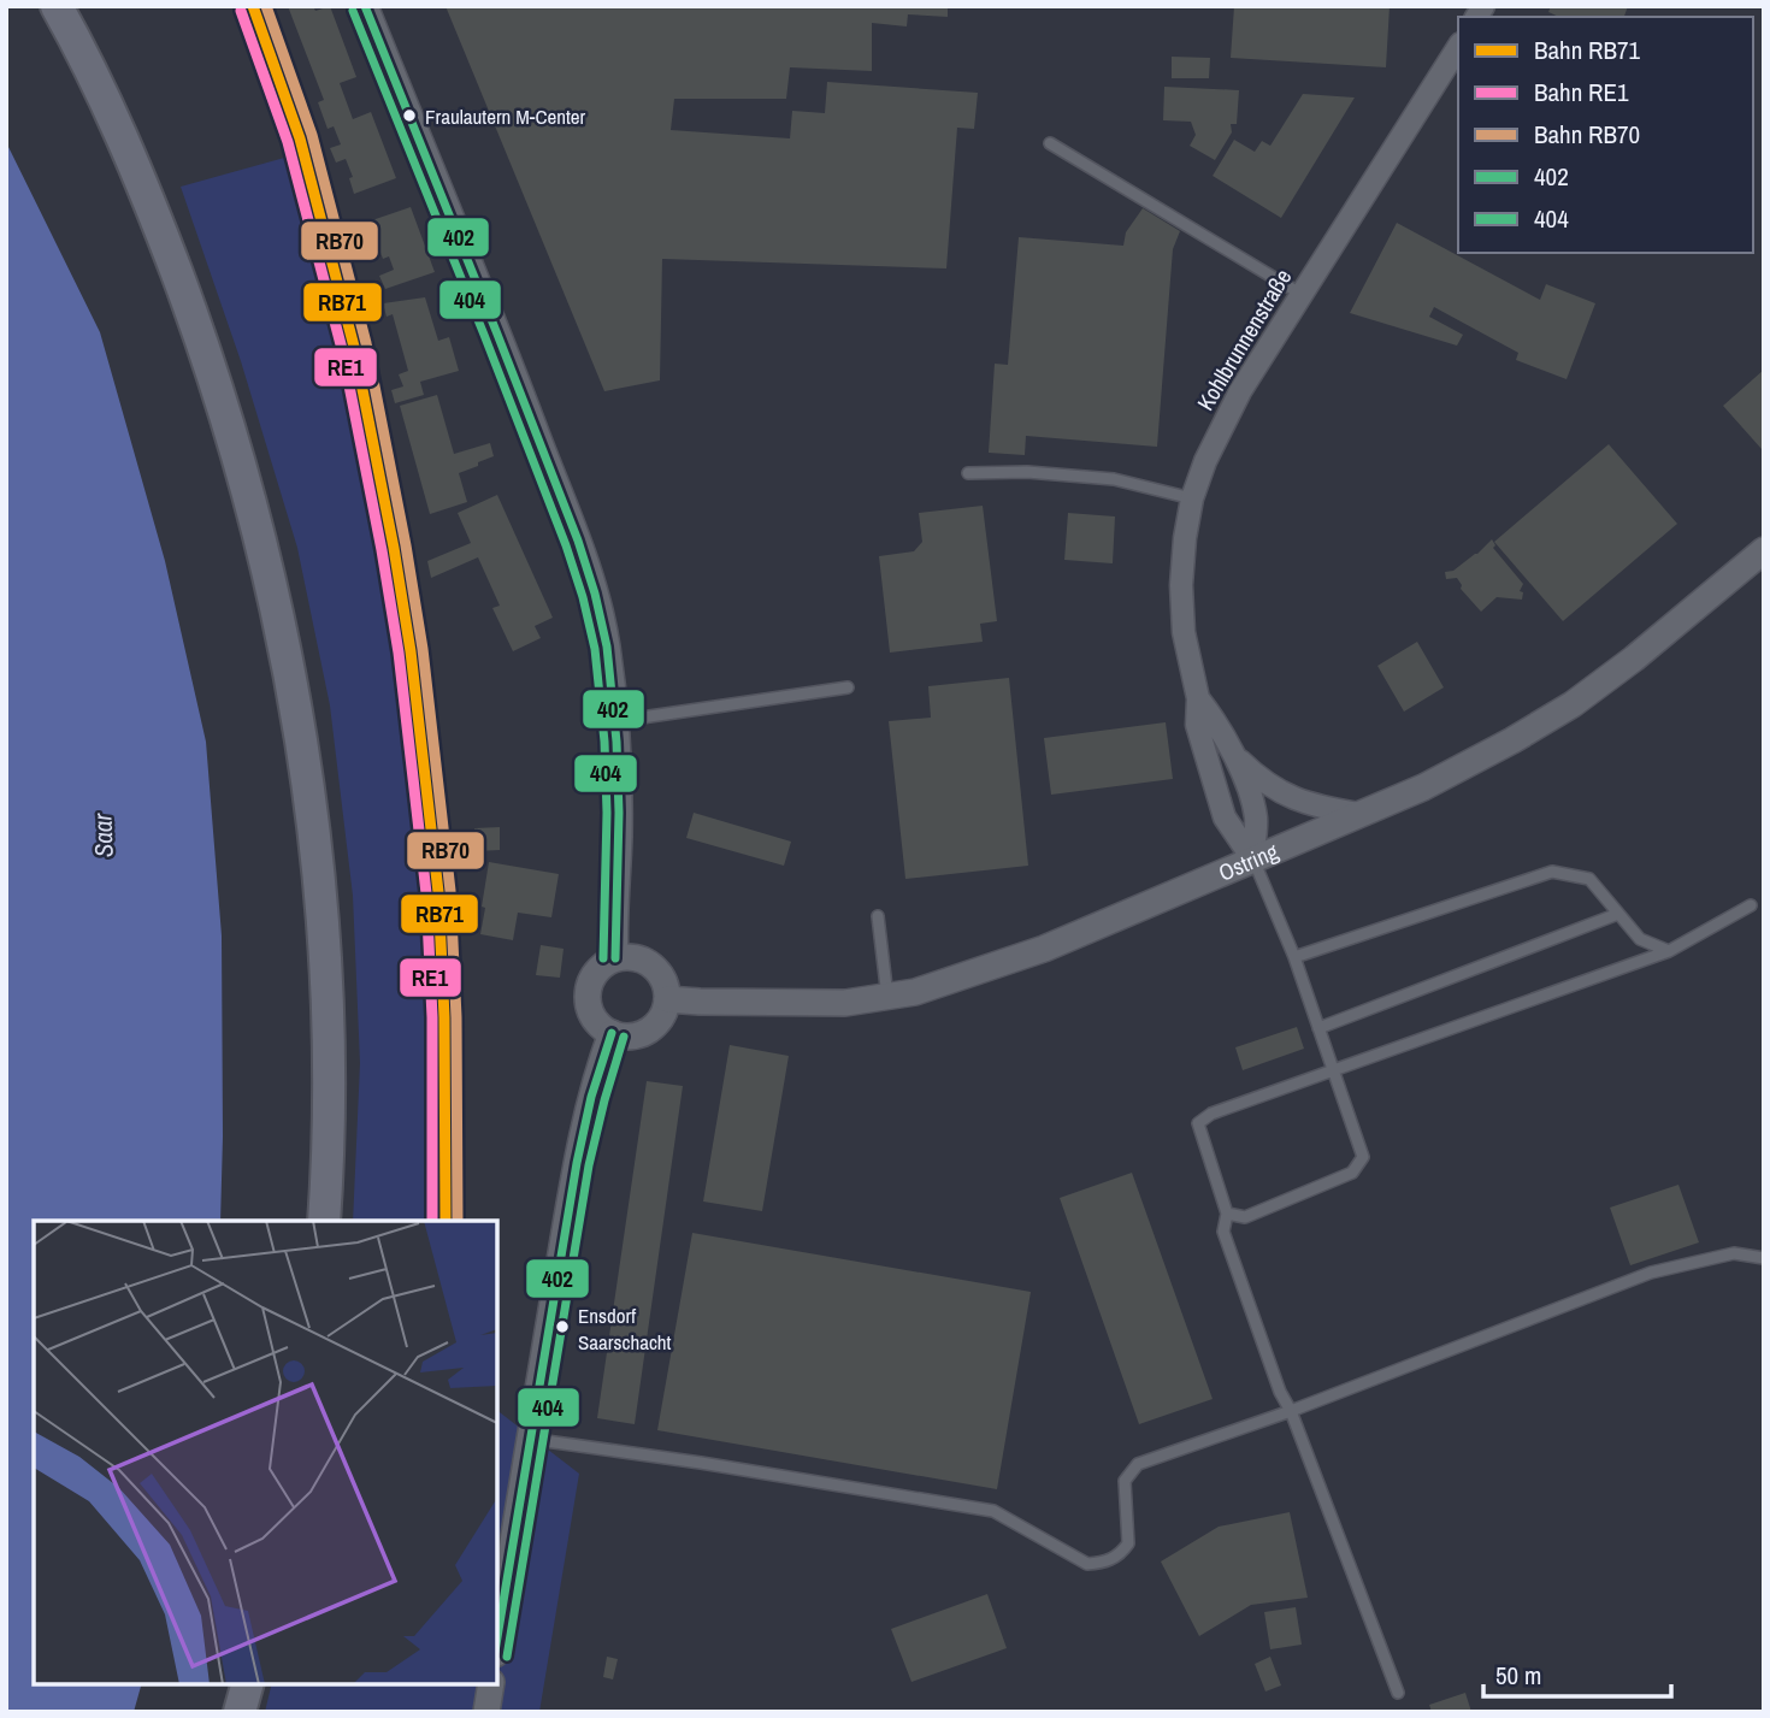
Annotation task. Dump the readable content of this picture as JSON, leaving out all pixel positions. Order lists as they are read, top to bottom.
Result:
{
  "streets": {
    "street": ["Kohlbrunnenstraße", "Ostring"]
  },
  "crossings": [
    ["Kohlbrunnenstraße", "Ostring"]
  ],
  "water": ["Saar"],
  "places": ["Fraulautern M-Center", "Ensdorf Saarschacht"],
  "lines": [
    "rail line RB71",
    "rail line RB70",
    "transit line 402",
    "rail line RE1",
    "transit line 404"
  ],
  "legend": [
    "Bahn RB71",
    "Bahn RE1",
    "Bahn RB70",
    "402",
    "404"
  ],
  "scale_bar": "50 m"
}
